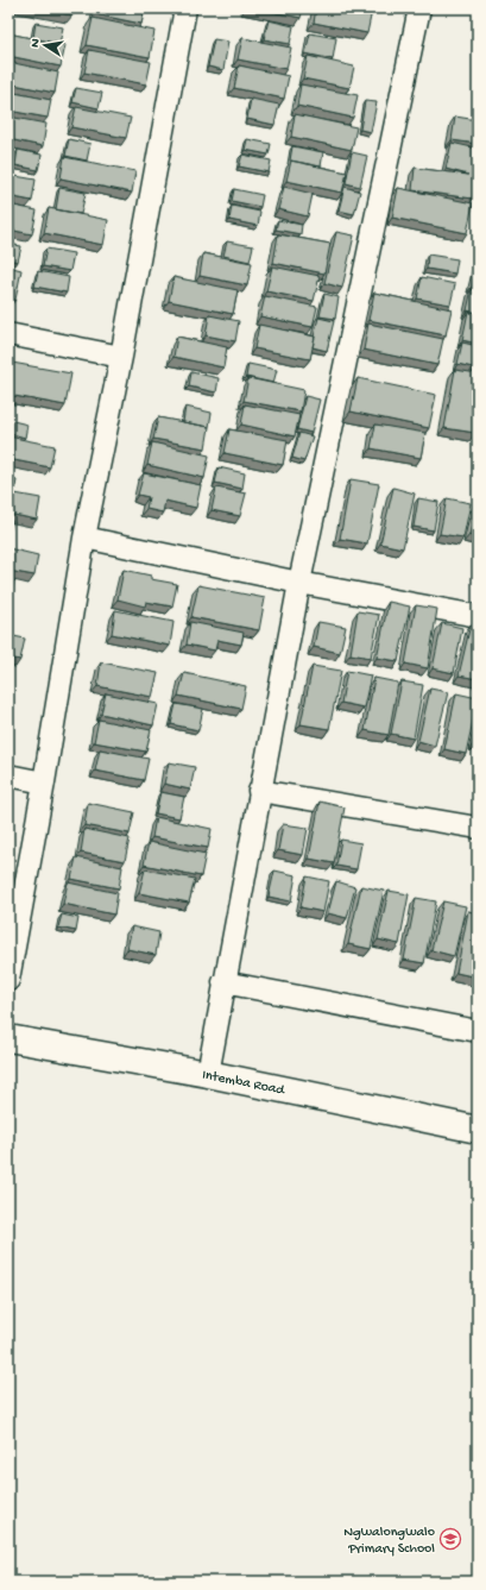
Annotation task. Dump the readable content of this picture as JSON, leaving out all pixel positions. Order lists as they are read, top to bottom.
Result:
{
  "streets": {
    "street": ["Intemba Road"]
  },
  "places": {
    "school or university": ["Ngwalongwalo Primary School"]
  },
  "north": "left"
}
